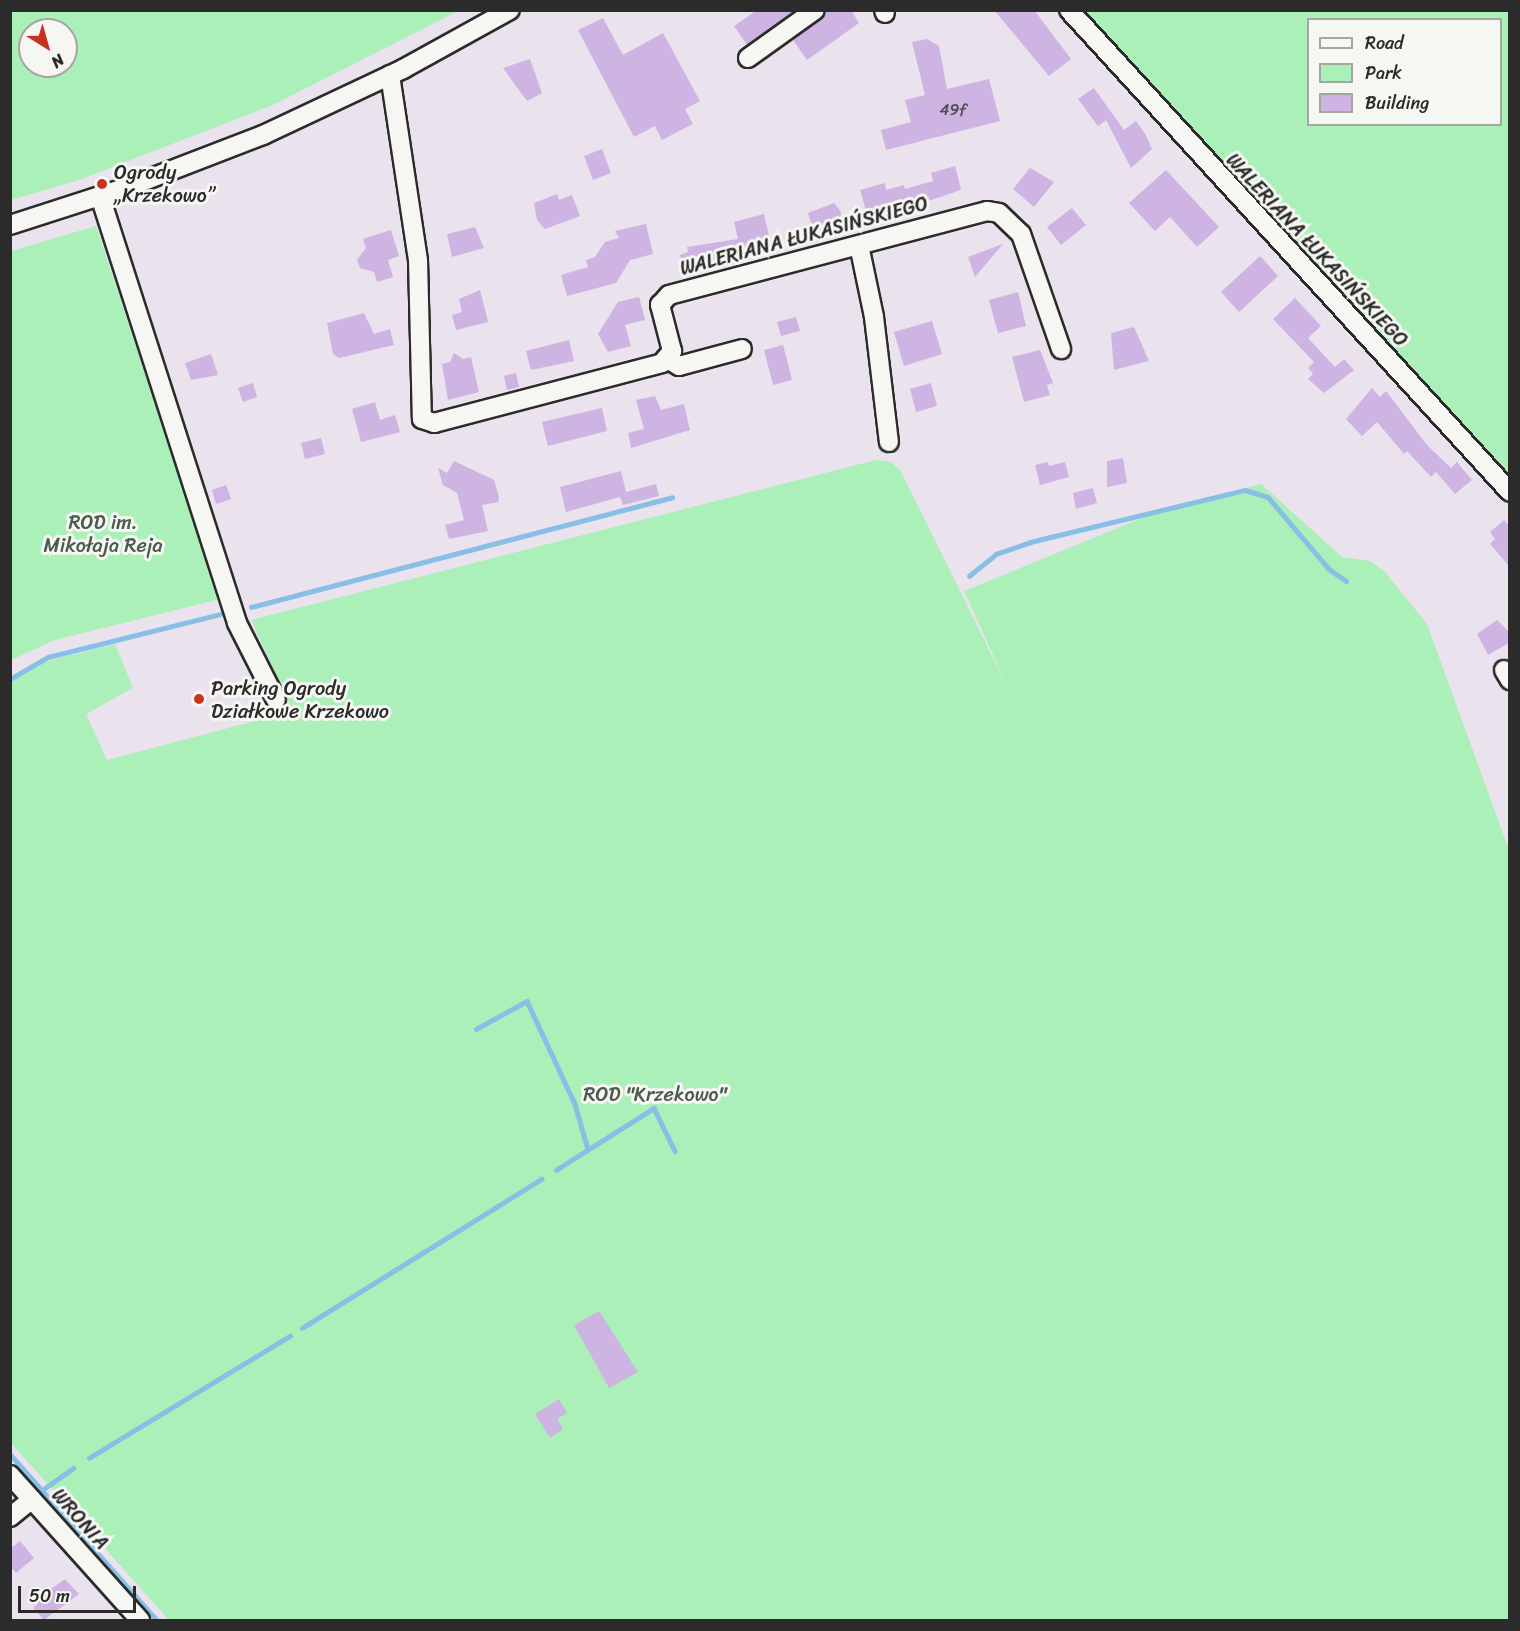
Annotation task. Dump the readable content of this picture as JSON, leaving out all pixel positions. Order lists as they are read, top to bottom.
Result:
{
  "streets": {
    "street": ["WALERIANA ŁUKASIŃSKIEGO", "WRONIA"]
  },
  "parks": ["ROD im. Mikołaja Reja", "ROD \"Krzekowo\""],
  "places": ["Ogrody „Krzekowo”", "Parking Ogrody Działkowe Krzekowo"],
  "house_numbers": ["49f"],
  "legend": ["Road", "Park", "Building"],
  "scale_bar": "50 m",
  "north": "bottom right"
}
